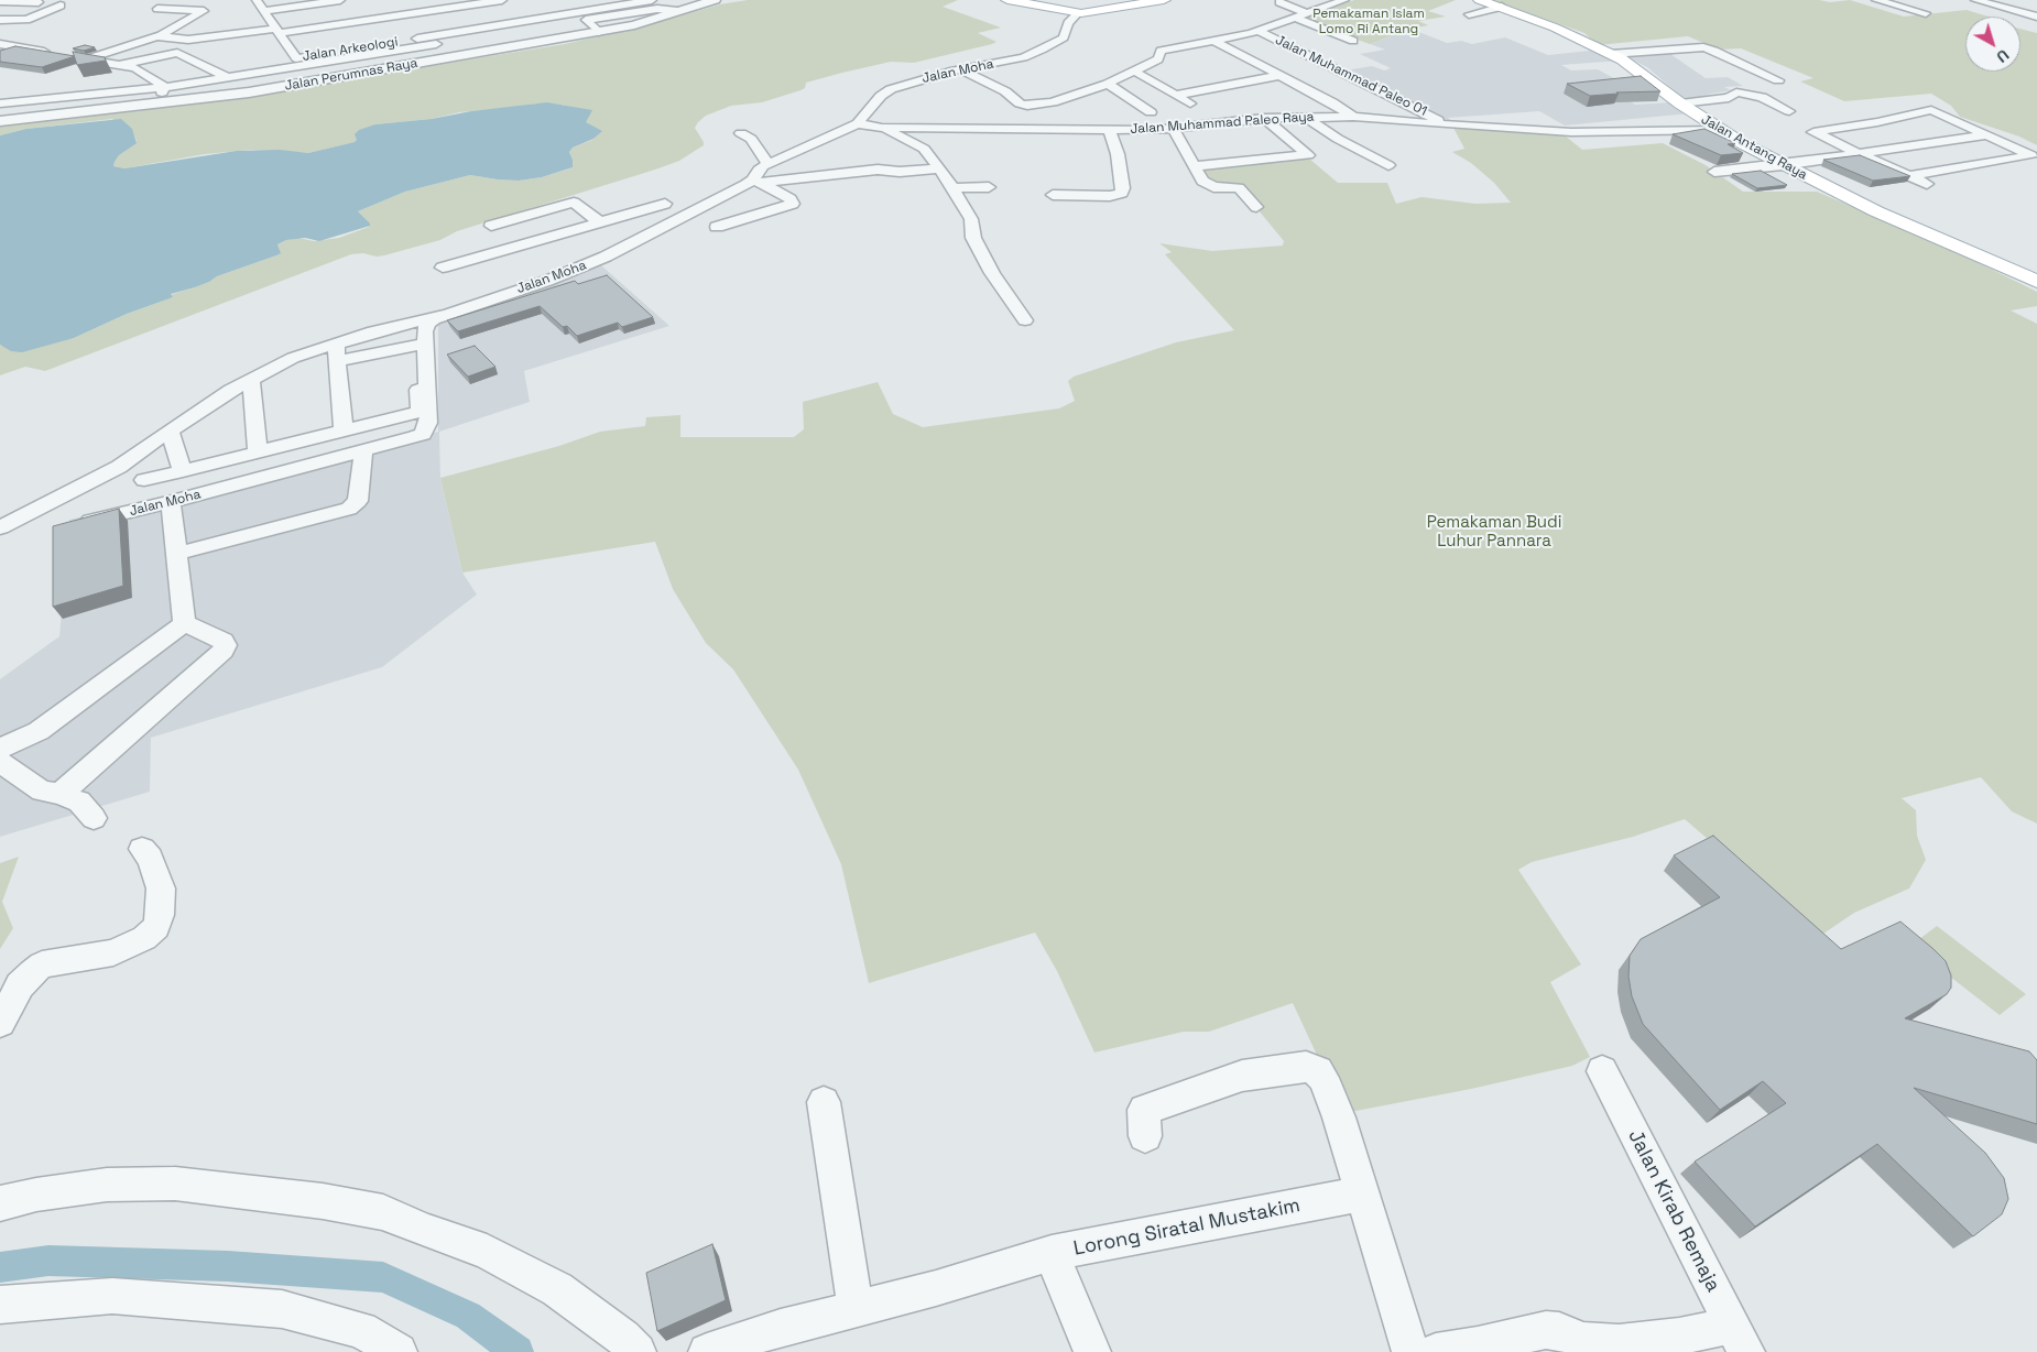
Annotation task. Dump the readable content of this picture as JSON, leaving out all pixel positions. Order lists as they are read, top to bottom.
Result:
{
  "streets": {
    "main road": ["Jalan Antang Raya"],
    "street": [
      "Jalan Arkeologi",
      "Jalan Moha",
      "Jalan Perumnas Raya",
      "Jalan Muhammad Paleo 01",
      "Jalan Muhammad Paleo Raya",
      "Jalan Kirab Remaja",
      "Lorong Siratal Mustakim"
    ]
  },
  "crossings": [
    ["Jalan Moha", "Jalan Muhammad Paleo Raya"],
    ["Jalan Muhammad Paleo 01", "Jalan Muhammad Paleo Raya"],
    ["Jalan Muhammad Paleo Raya", "Jalan Antang Raya"]
  ],
  "parks": ["Pemakaman Islam Lomo Ri Antang", "Pemakaman Budi Luhur Pannara"],
  "north": "bottom right"
}
